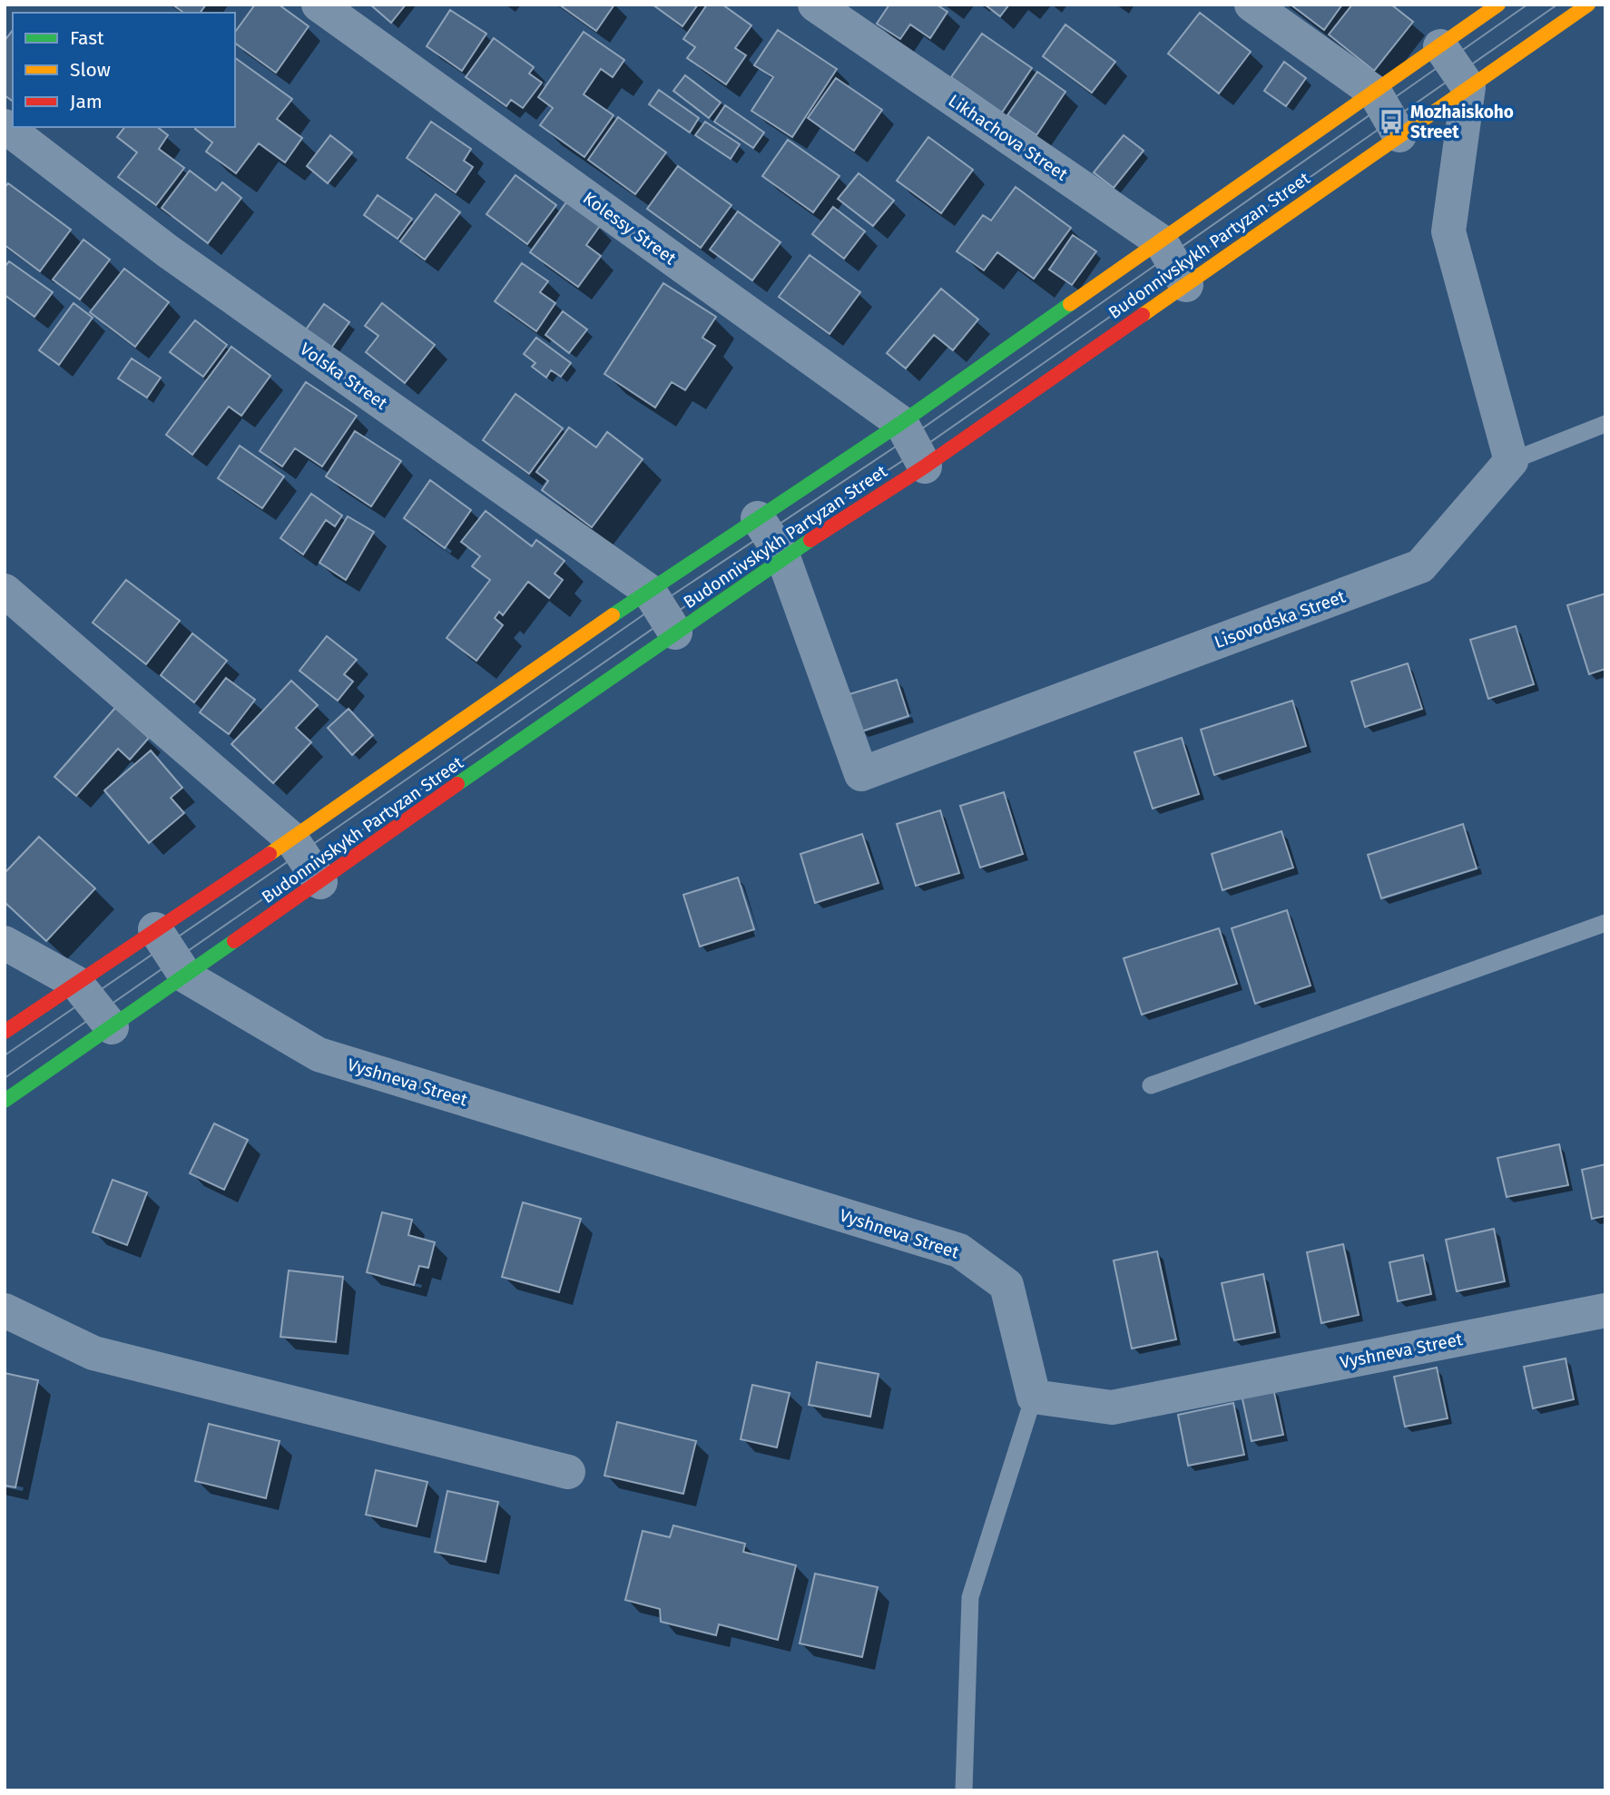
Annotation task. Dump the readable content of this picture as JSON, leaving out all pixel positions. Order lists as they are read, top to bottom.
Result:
{
  "streets": {
    "main road": ["Budonnivskykh Partyzan Street"],
    "street": [
      "Likhachova Street",
      "Kolessy Street",
      "Volska Street",
      "Lisovodska Street",
      "Vyshneva Street"
    ]
  },
  "crossings": [
    ["Likhachova Street", "Budonnivskykh Partyzan Street"],
    ["Kolessy Street", "Budonnivskykh Partyzan Street"],
    ["Budonnivskykh Partyzan Street", "Volska Street"],
    ["Budonnivskykh Partyzan Street", "Lisovodska Street"],
    ["Budonnivskykh Partyzan Street", "Vyshneva Street"]
  ],
  "places": {
    "bus stop": ["Mozhaiskoho Street"]
  },
  "legend": ["Fast", "Slow", "Jam"]
}
